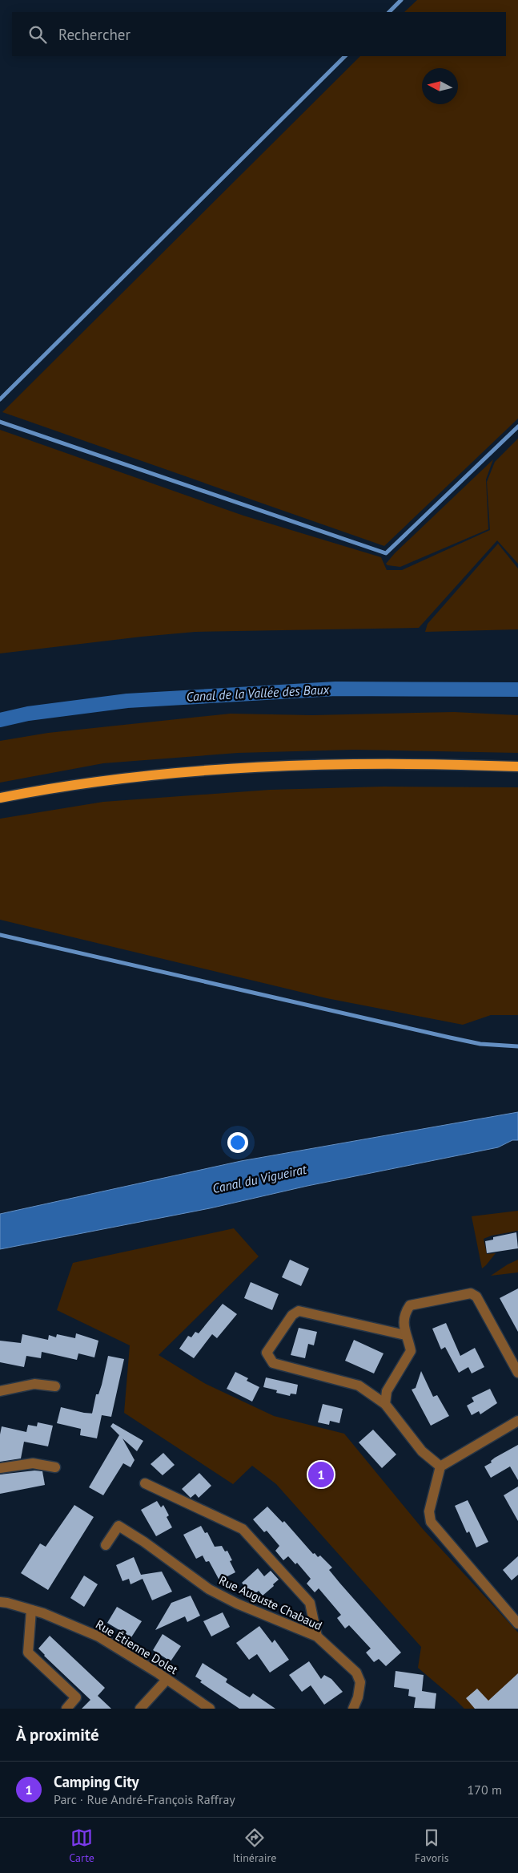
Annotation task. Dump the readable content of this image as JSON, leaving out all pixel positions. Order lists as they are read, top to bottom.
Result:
{
  "streets": {
    "street": ["Rue Auguste Chabaud", "Rue Étienne Dolet"]
  },
  "water": ["Canal de la Vallée des Baux", "Canal du Vigueirat"],
  "north": "left",
  "page": {
    "search": "Rechercher",
    "pins": "1",
    "heading": "À proximité",
    "list": [
      {
        "mark": "1",
        "name": "Camping City",
        "note": "Parc · Rue André-François Raffray",
        "value": "170 m"
      }
    ],
    "nav": ["Carte", "Itinéraire", "Favoris"]
  }
}
